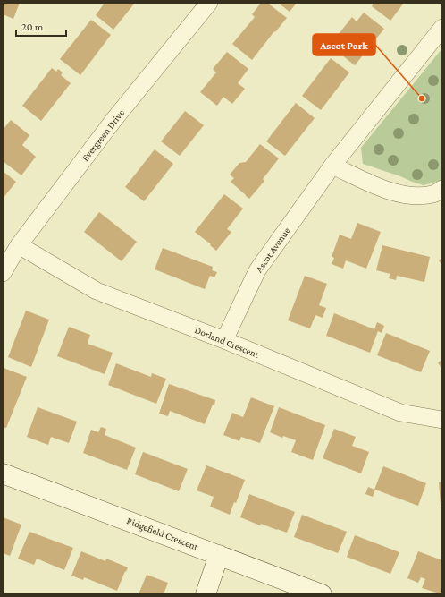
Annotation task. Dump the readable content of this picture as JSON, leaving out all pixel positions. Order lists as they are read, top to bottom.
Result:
{
  "streets": {
    "street": [
      "Evergreen Drive",
      "Ascot Avenue",
      "Dorland Crescent",
      "Ridgefield Crescent"
    ]
  },
  "crossings": [
    ["Evergreen Drive", "Dorland Crescent"],
    ["Ascot Avenue", "Dorland Crescent"]
  ],
  "places": ["Ascot Park"],
  "scale_bar": "20 m"
}
